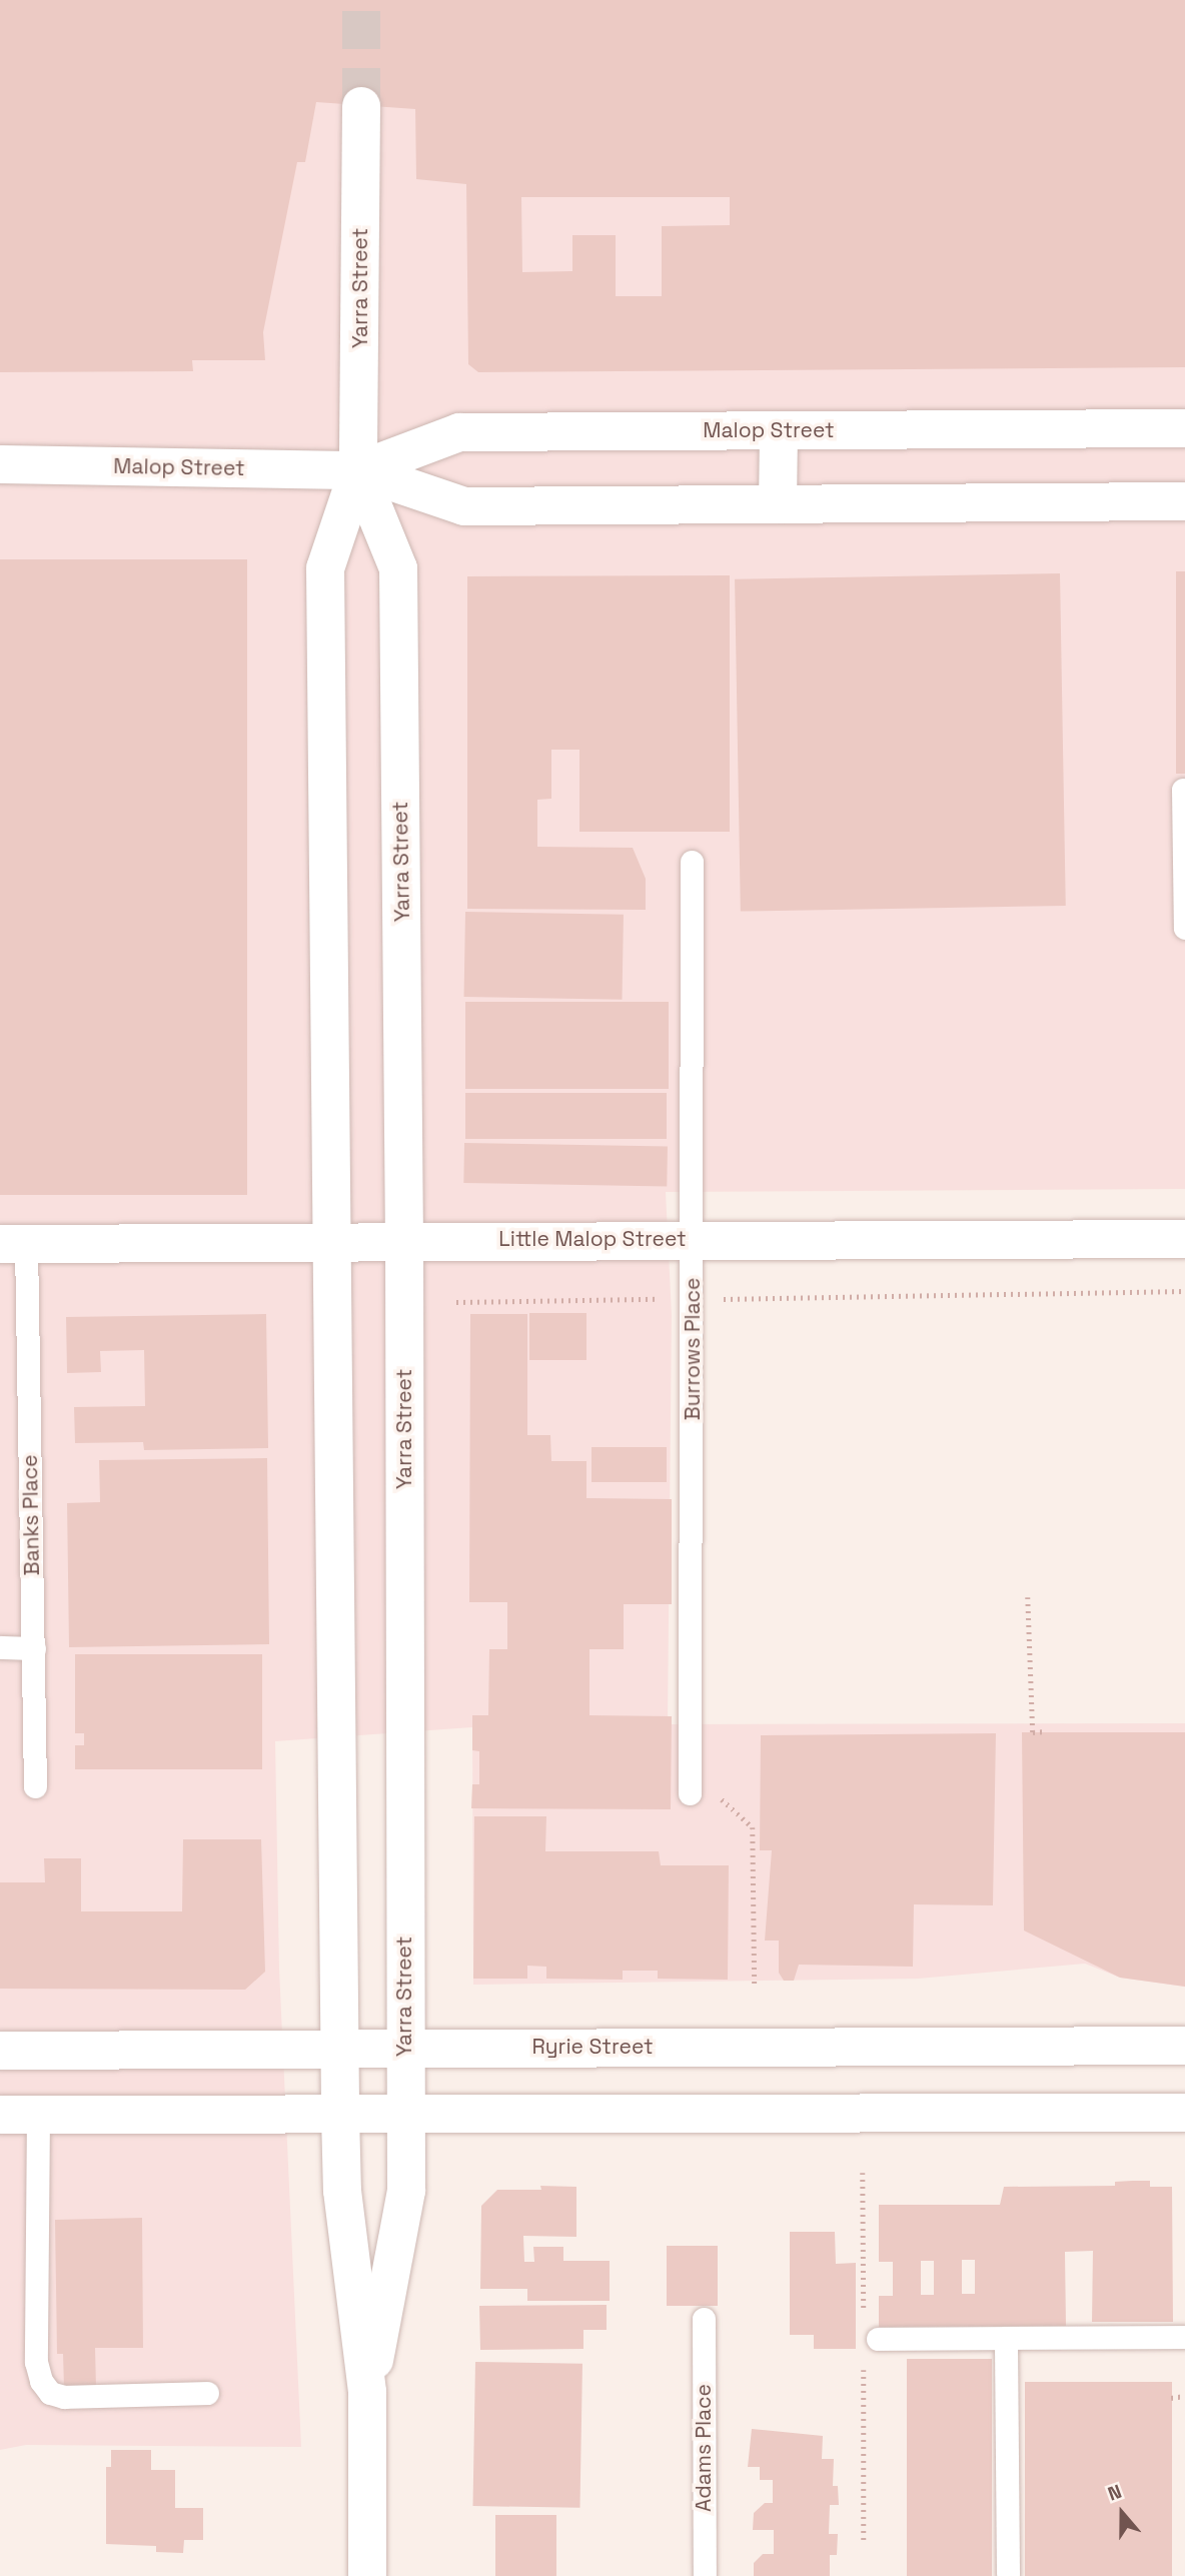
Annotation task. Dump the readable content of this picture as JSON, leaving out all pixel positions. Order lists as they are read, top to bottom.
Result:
{
  "streets": {
    "street": [
      "Yarra Street",
      "Malop Street",
      "Little Malop Street",
      "Ryrie Street"
    ],
    "lane": ["Burrows Place", "Banks Place", "Adams Place"]
  },
  "crossings": [
    ["Yarra Street", "Malop Street"],
    ["Yarra Street", "Little Malop Street"],
    ["Yarra Street", "Ryrie Street"],
    ["Little Malop Street", "Burrows Place"],
    ["Little Malop Street", "Banks Place"]
  ],
  "north": "top"
}
